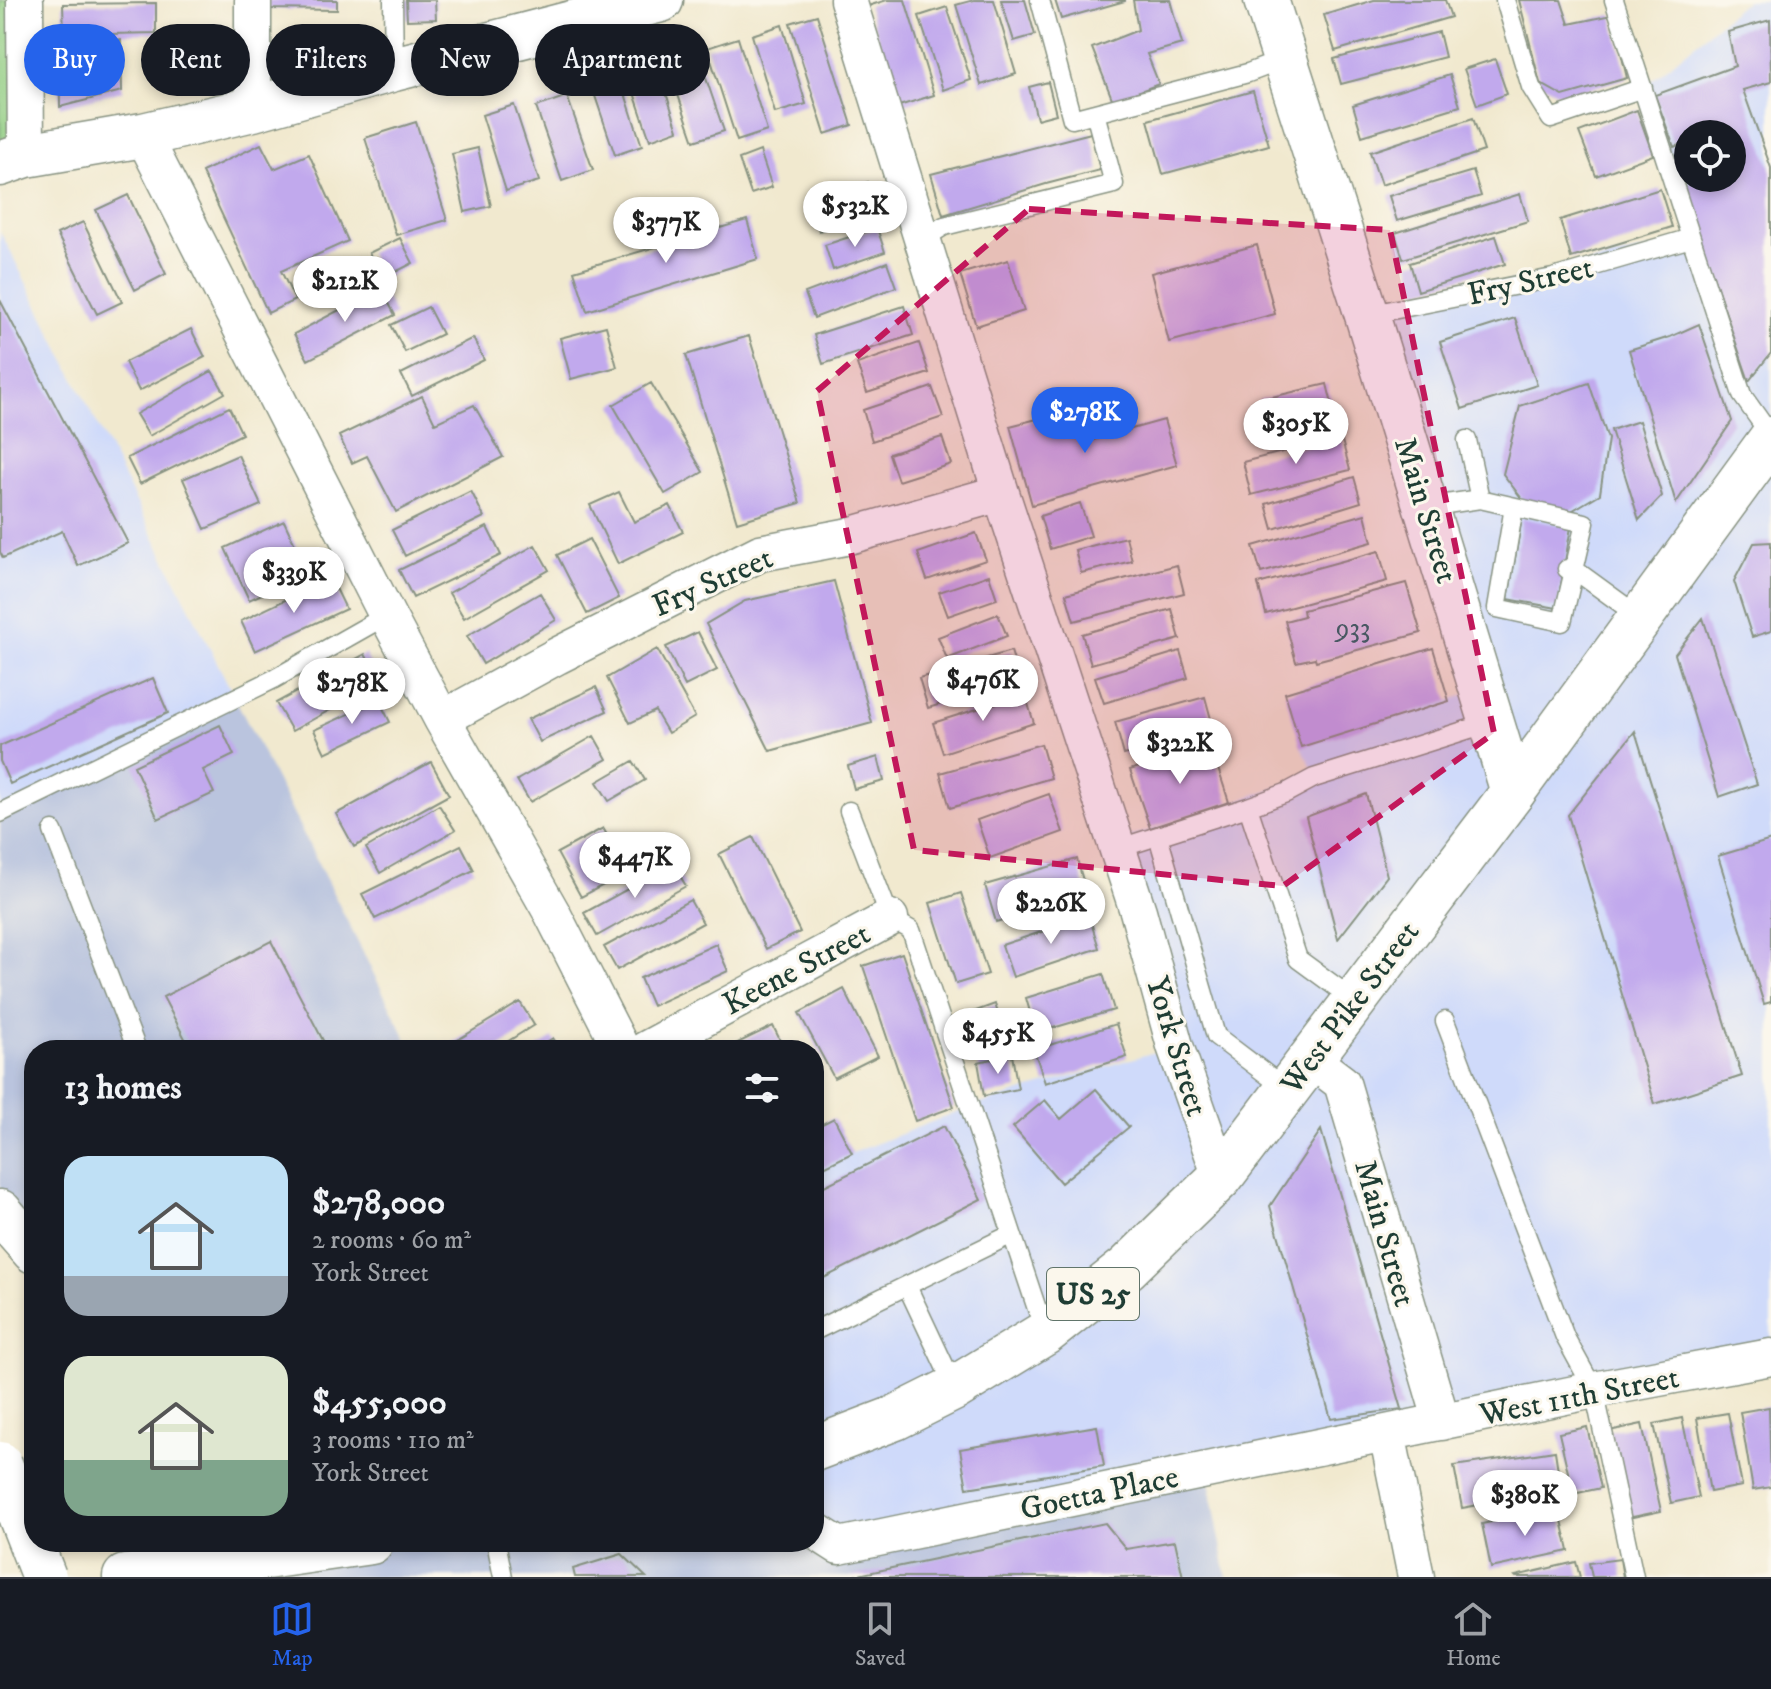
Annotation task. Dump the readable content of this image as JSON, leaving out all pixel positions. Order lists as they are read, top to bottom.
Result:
{
  "streets": {
    "main road": ["Main Street", "West Pike Street", "US 25"],
    "street": [
      "Fry Street",
      "Keene Street",
      "York Street",
      "West 11th Street",
      "Goetta Place"
    ]
  },
  "crossings": [
    ["Fry Street", "Main Street"],
    ["Fry Street", "York Street"],
    ["Main Street", "West Pike Street"],
    ["Main Street", "West 11th Street"],
    ["Keene Street", "West Pike Street"],
    ["West Pike Street", "York Street"],
    ["West 11th Street", "Goetta Place"]
  ],
  "house_numbers": ["933"],
  "page": {
    "chip": [
      "Buy",
      "Rent",
      "Filters",
      "New",
      "Apartment"
    ],
    "price": [
      "$532K",
      "$377K",
      "$212K",
      "$278K",
      "$305K",
      "$339K",
      "$476K",
      "$278K",
      "$322K",
      "$447K",
      "$226K",
      "$455K",
      "$380K"
    ],
    "heading": "13 homes",
    "list": [
      {
        "name": "$278,000",
        "note": "2 rooms · 60 m² · York Street"
      },
      {
        "name": "$455,000",
        "note": "3 rooms · 110 m² · York Street"
      }
    ],
    "tabs": ["Map", "Saved", "Home"]
  }
}
